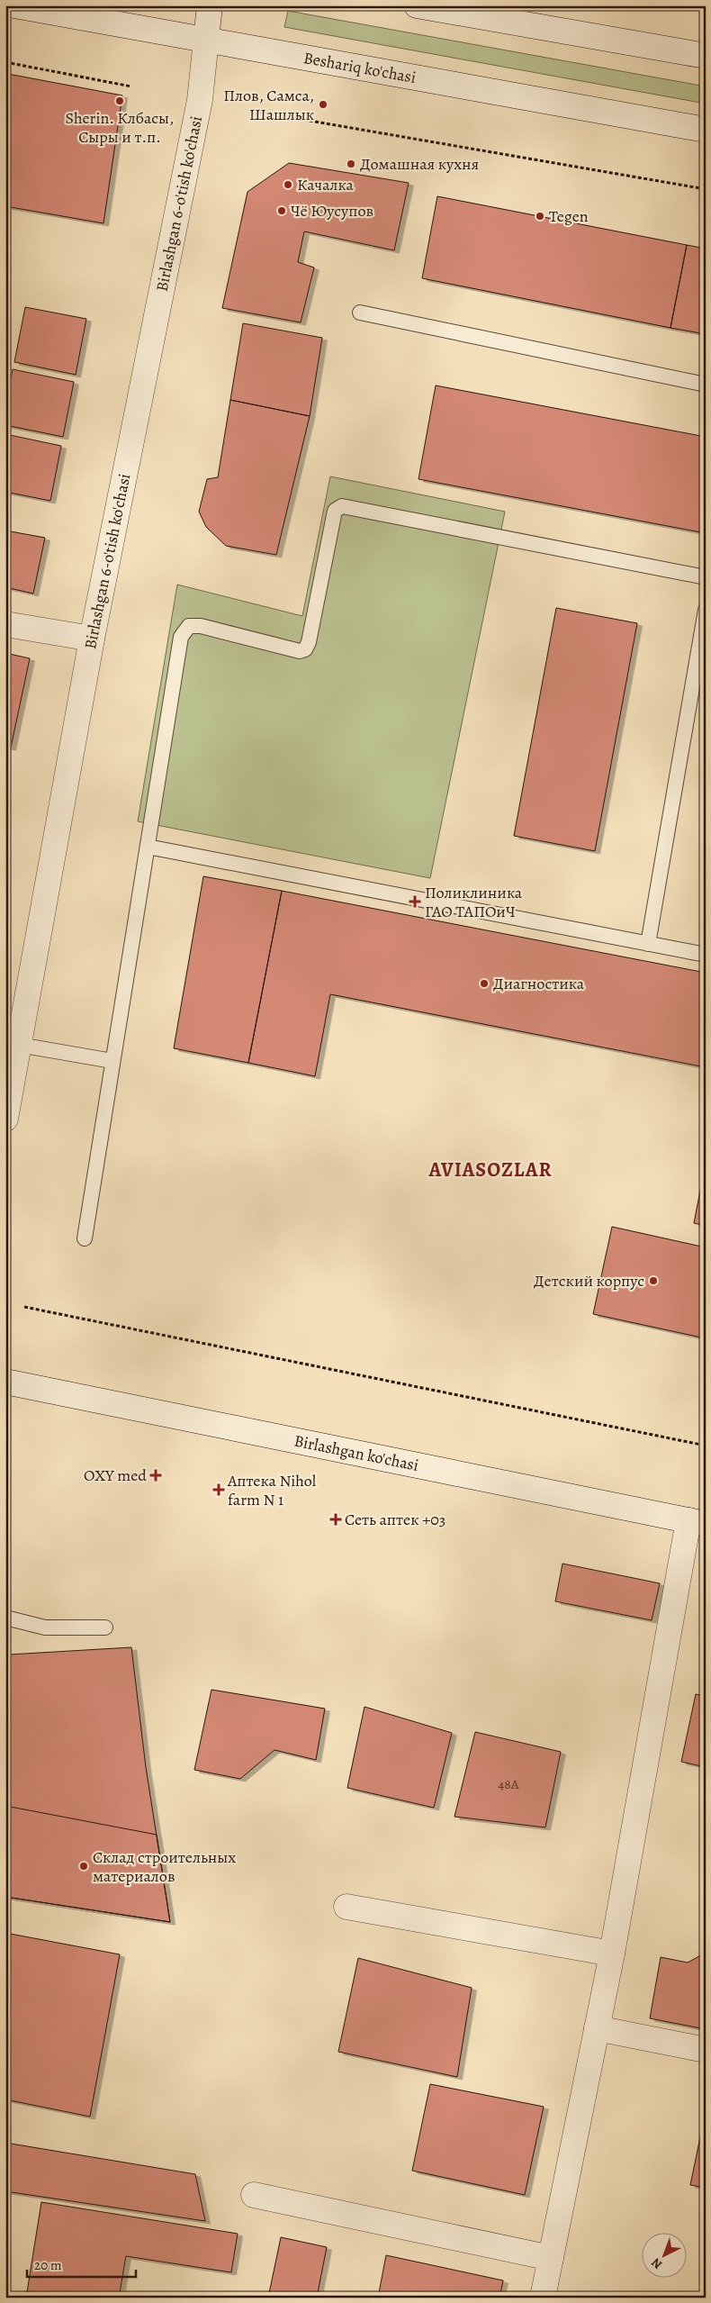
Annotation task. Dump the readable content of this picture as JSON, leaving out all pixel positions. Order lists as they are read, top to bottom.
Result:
{
  "streets": {
    "street": ["Beshariq ko'chasi", "Birlashgan 6-o'tish ko'chasi", "Birlashgan ko'chasi"]
  },
  "crossings": [
    ["Beshariq ko'chasi", "Birlashgan 6-o'tish ko'chasi"]
  ],
  "districts": ["AVIASOZLAR"],
  "places": {
    "other": [
      "Sherin. Клбасы, Сыры и т.п.",
      "Плов, Самса, Шашлык",
      "Домашная кухня",
      "Качалка",
      "Чё Юусупов",
      "Tegen",
      "Диагностика",
      "Детский корпус",
      "Склад строительных материалов"
    ],
    "health": [
      "Поликлиника ГАО ТАПОиЧ",
      "OXY med",
      "Аптека Nihol farm N 1",
      "Сеть аптек +03"
    ]
  },
  "house_numbers": ["48A"],
  "scale_bar": "20 m",
  "north": "bottom left"
}
